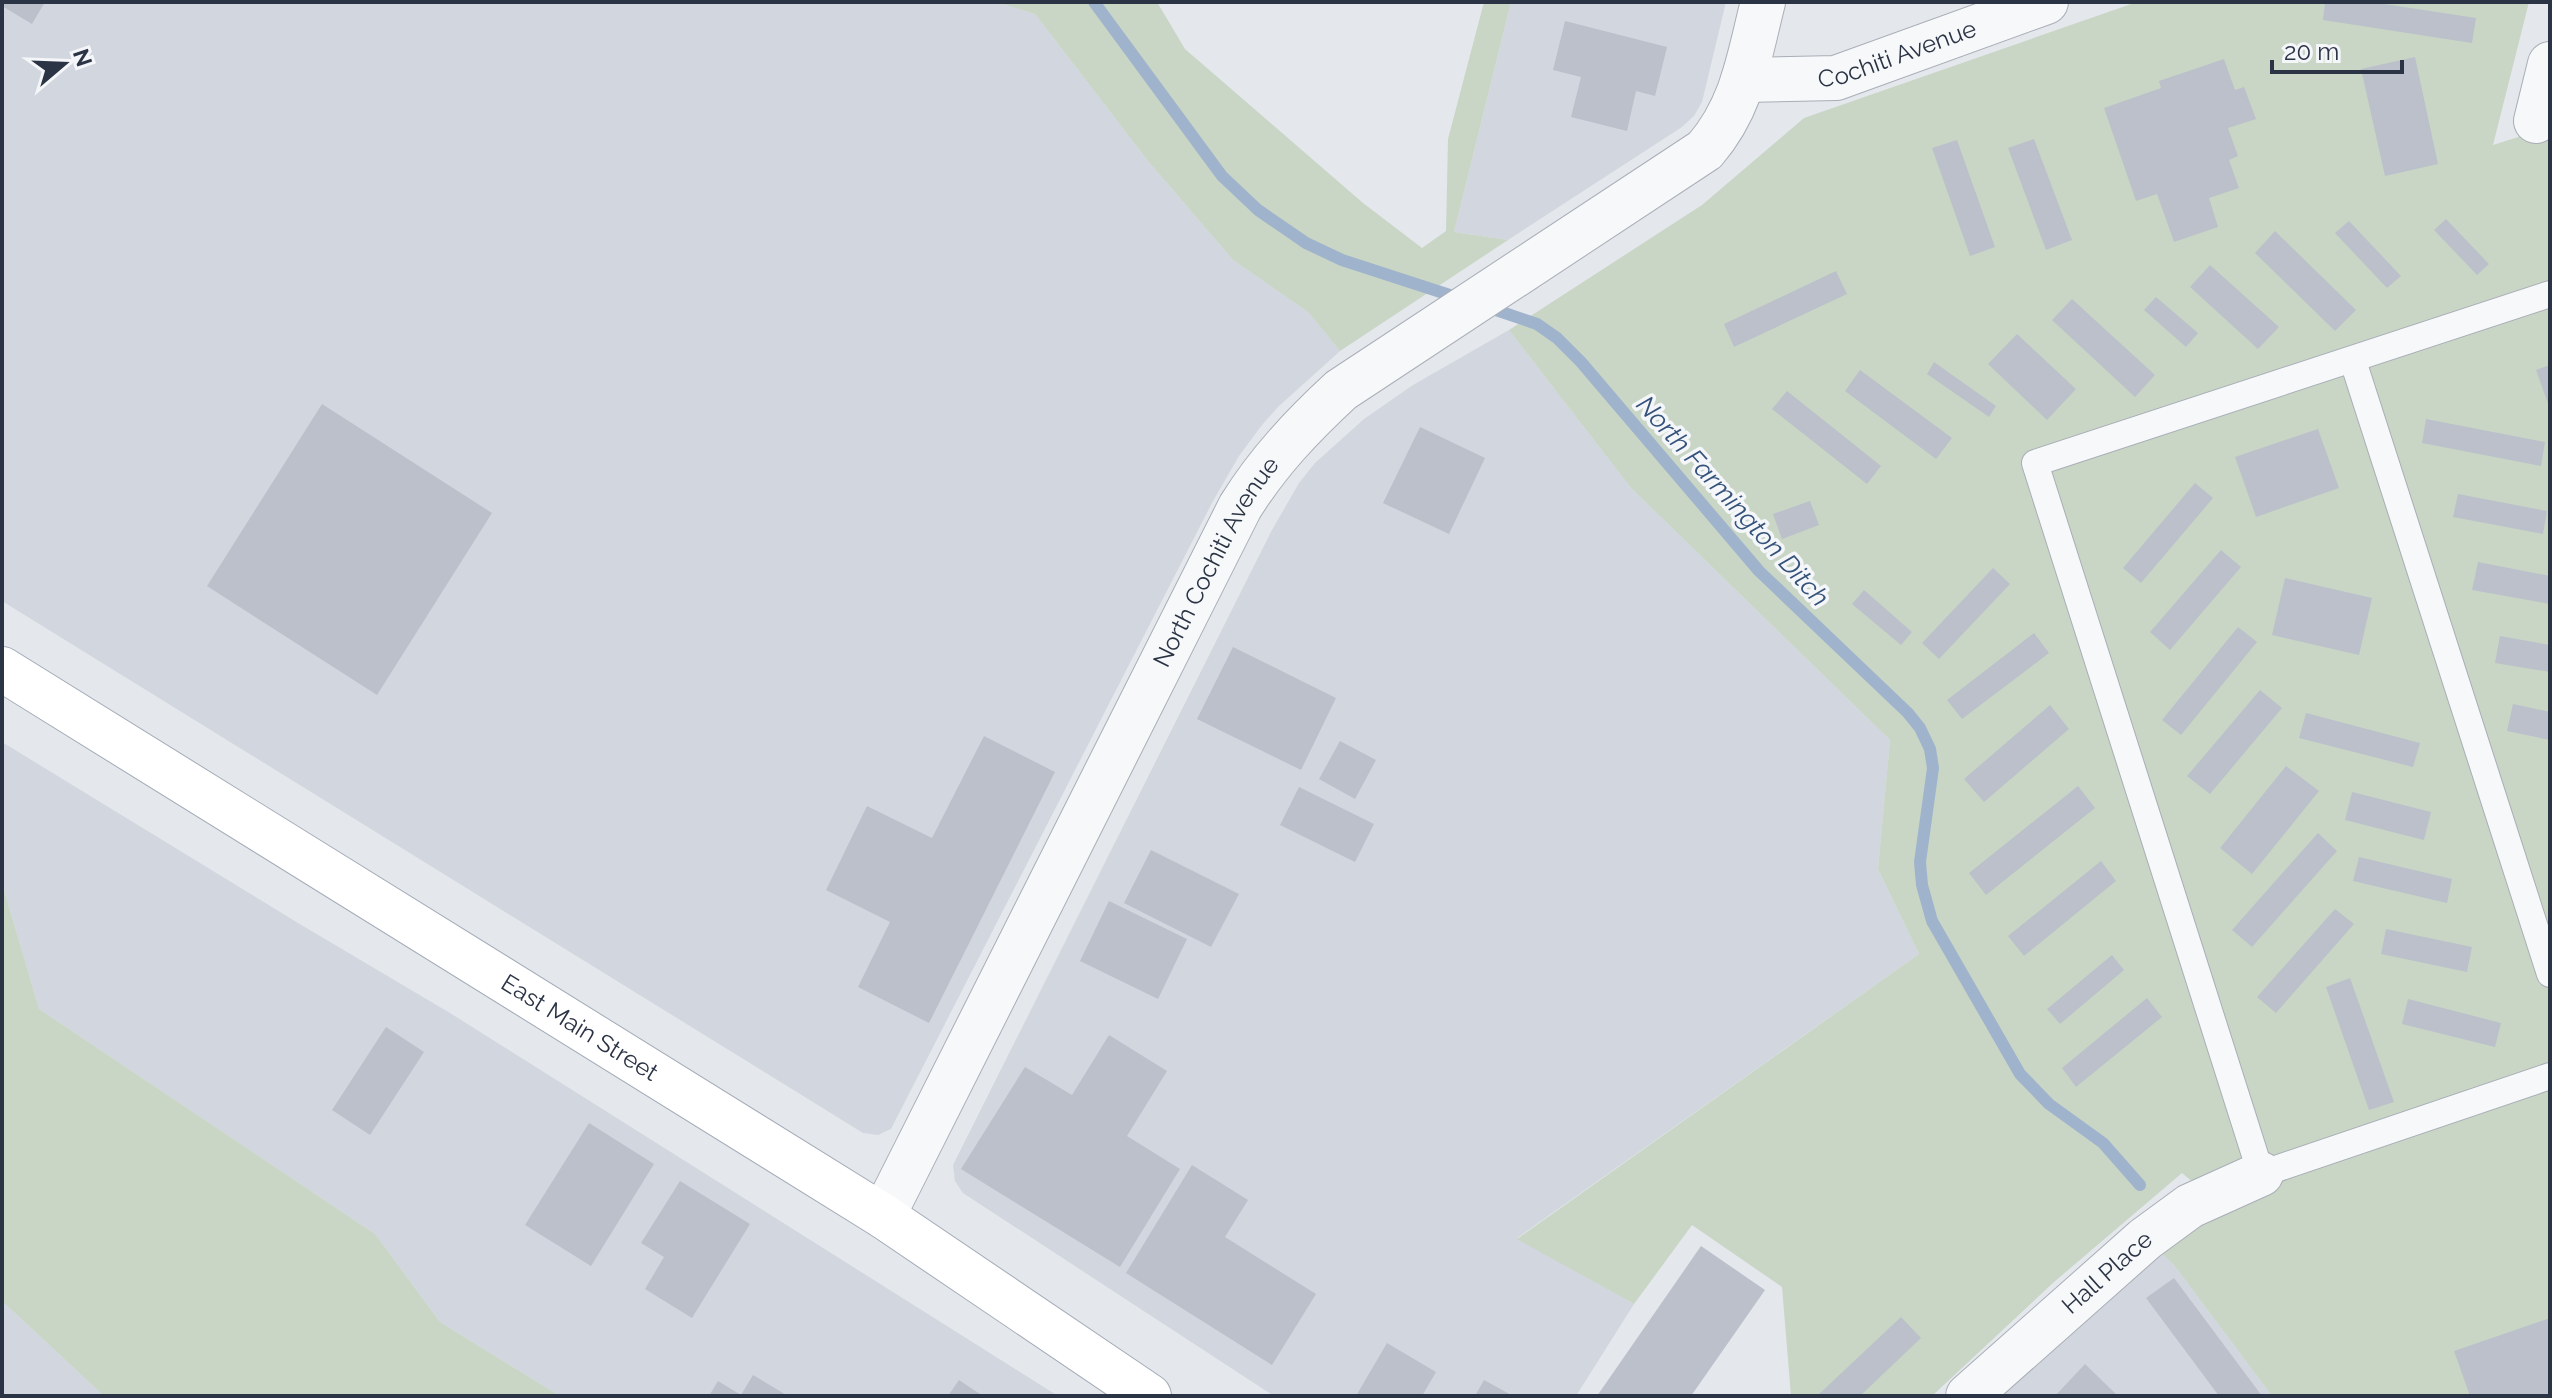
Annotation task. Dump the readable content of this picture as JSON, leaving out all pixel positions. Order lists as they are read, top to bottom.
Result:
{
  "streets": {
    "main road": ["East Main Street"],
    "street": ["Cochiti Avenue", "North Cochiti Avenue", "Hall Place"]
  },
  "crossings": [
    ["Cochiti Avenue", "North Cochiti Avenue"],
    ["North Cochiti Avenue", "East Main Street"]
  ],
  "water": ["North Farmington Ditch"],
  "scale_bar": "20 m",
  "north": "right"
}
